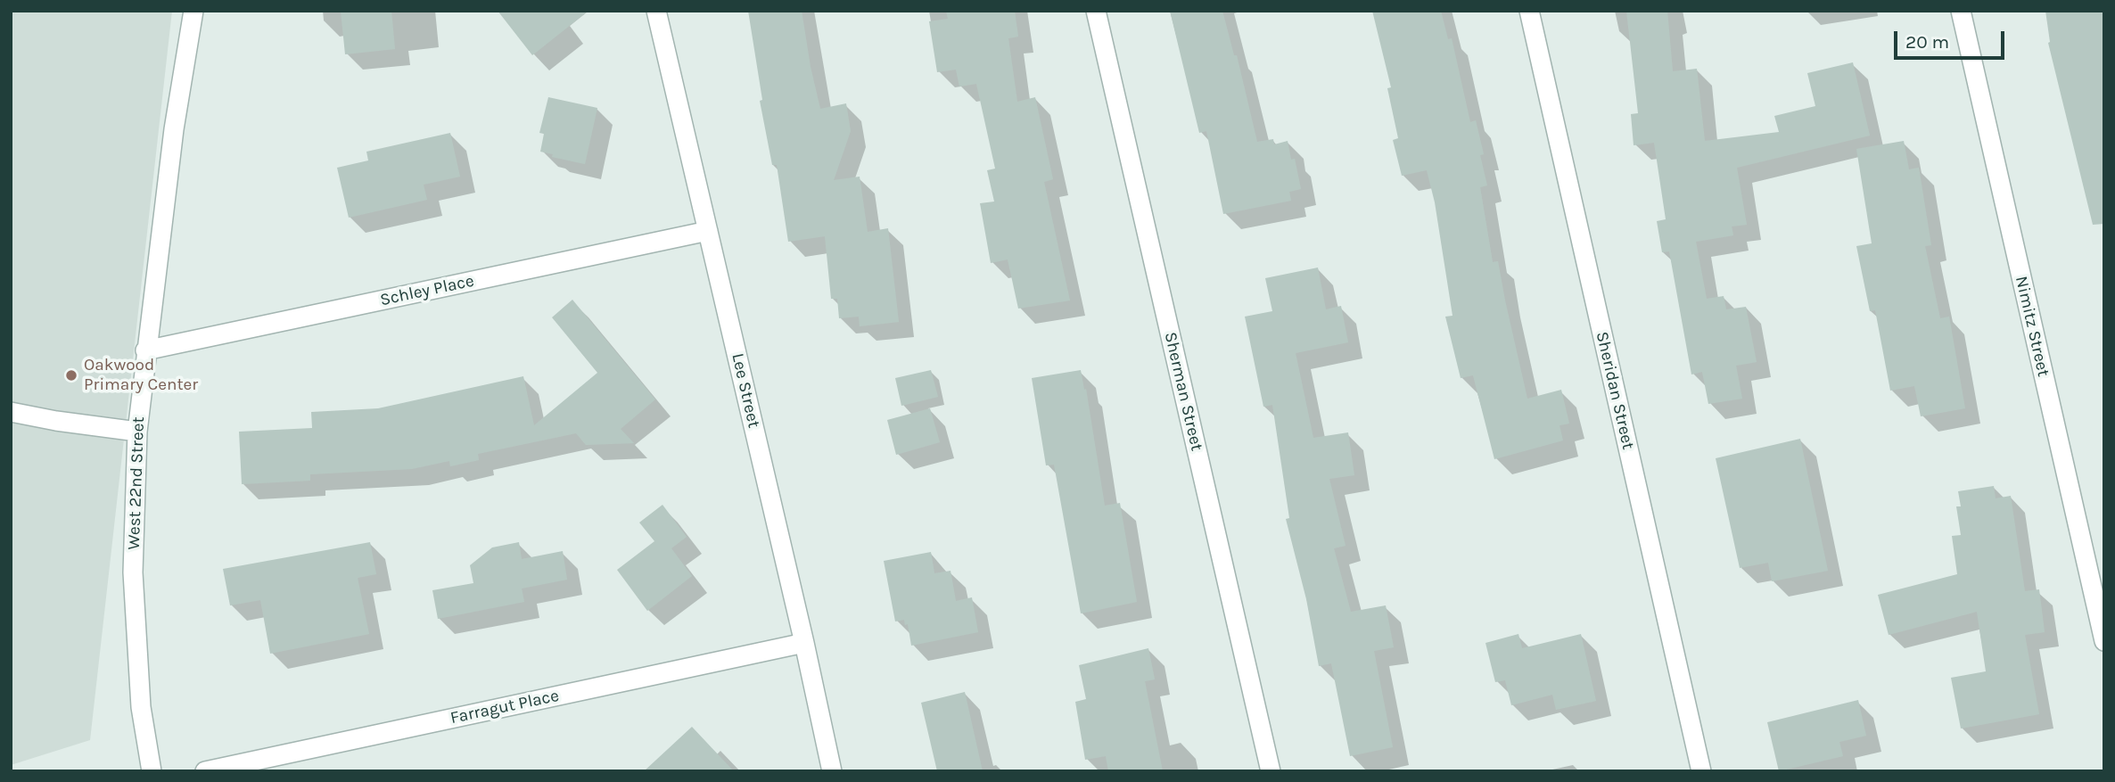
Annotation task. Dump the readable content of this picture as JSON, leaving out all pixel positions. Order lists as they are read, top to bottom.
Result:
{
  "streets": {
    "street": [
      "Schley Place",
      "Nimitz Street",
      "Lee Street",
      "Sheridan Street",
      "Sherman Street",
      "West 22nd Street",
      "Farragut Place"
    ]
  },
  "crossings": [
    ["Schley Place", "Lee Street"],
    ["Schley Place", "West 22nd Street"],
    ["Lee Street", "Farragut Place"]
  ],
  "places": ["Oakwood Primary Center"],
  "scale_bar": "20 m"
}
